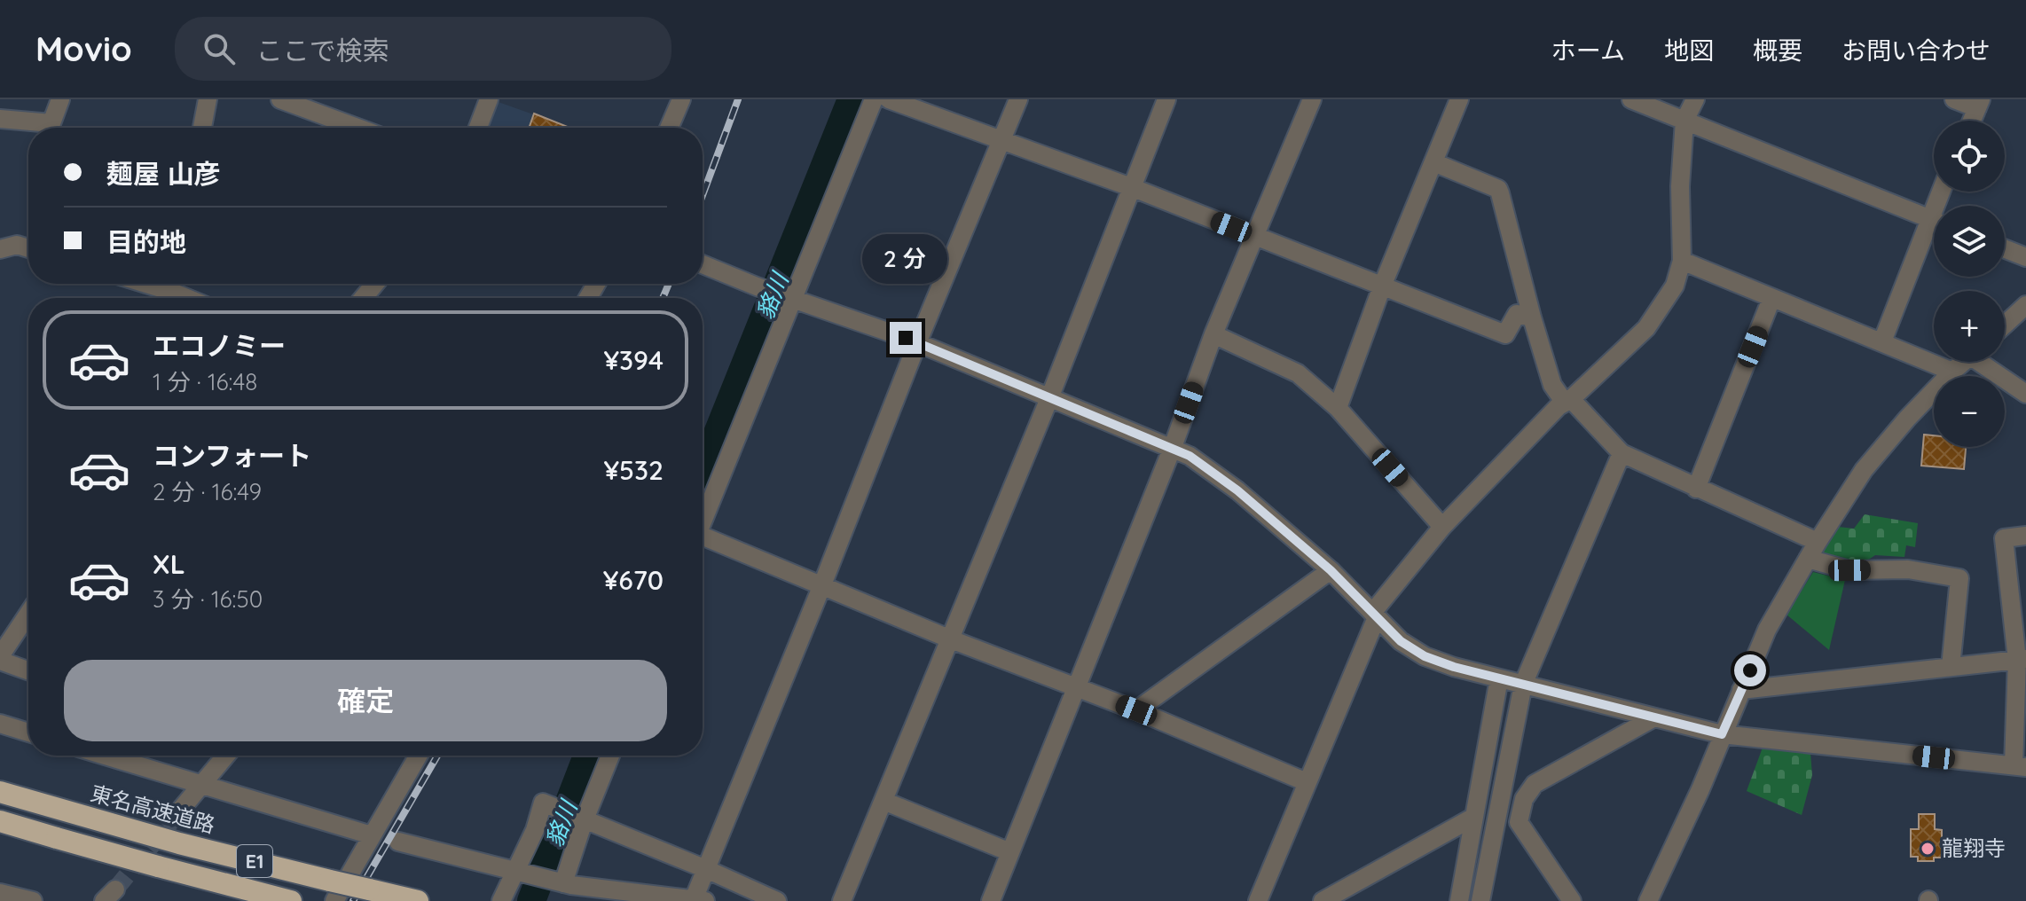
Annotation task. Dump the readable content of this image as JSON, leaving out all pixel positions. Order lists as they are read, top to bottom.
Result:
{
  "streets": {
    "highway": ["東名高速道路", "E1"]
  },
  "water": ["貉川"],
  "places": ["龍翔寺"],
  "page": {
    "header": "Movio",
    "search": "ここで検索",
    "nav": [
      "ホーム",
      "地図",
      "概要",
      "お問い合わせ"
    ],
    "map_buttons": ["+", "−"],
    "banner": ["麺屋 山彦", "目的地"],
    "bubble": "2 分",
    "list": [
      {
        "name": "エコノミー",
        "note": "1 分 · 16:48",
        "value": "¥394"
      },
      {
        "name": "コンフォート",
        "note": "2 分 · 16:49",
        "value": "¥532"
      },
      {
        "name": "XL",
        "note": "3 分 · 16:50",
        "value": "¥670"
      }
    ],
    "buttons": "確定"
  }
}
